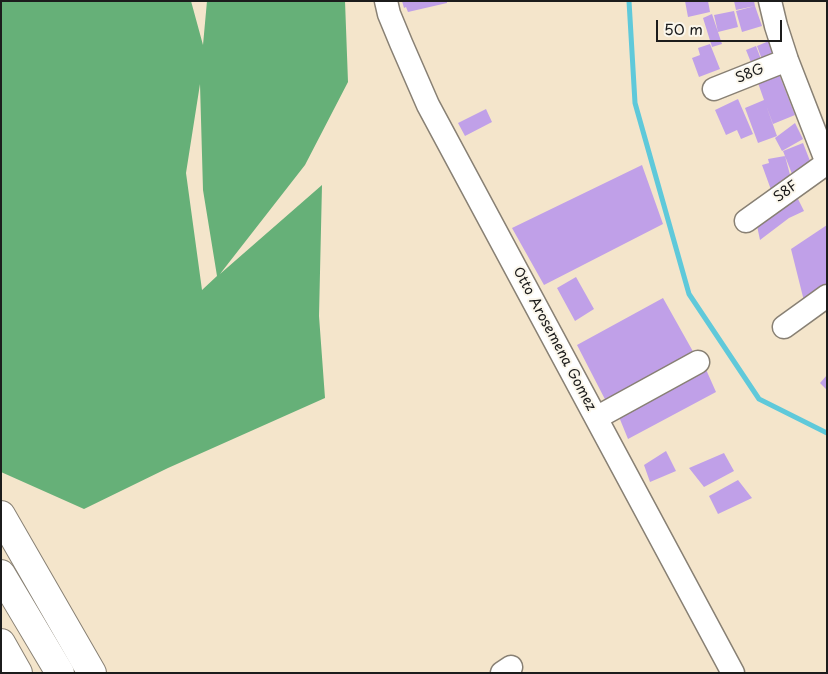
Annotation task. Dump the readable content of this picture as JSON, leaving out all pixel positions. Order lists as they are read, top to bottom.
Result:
{
  "streets": {
    "street": ["S8G", "S8F", "Otto Arosemena Gomez"]
  },
  "scale_bar": "50 m"
}
